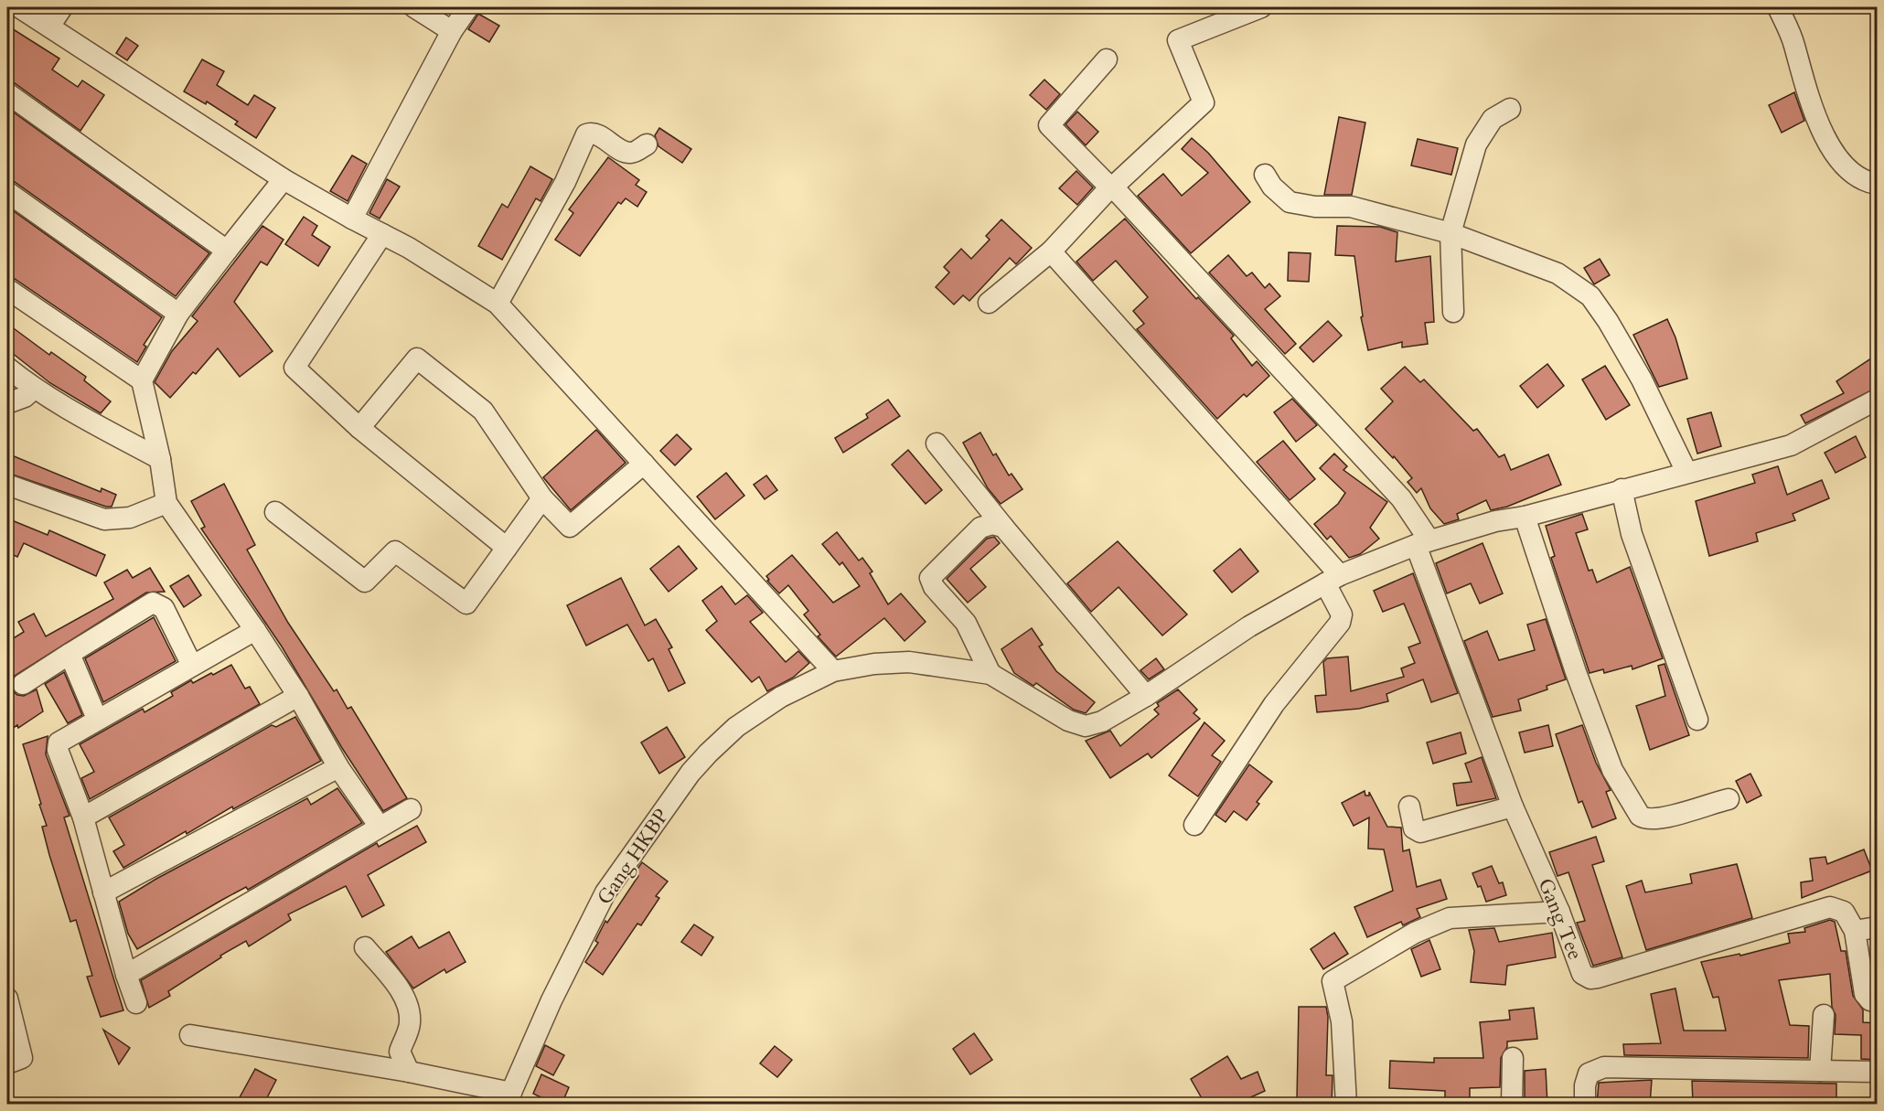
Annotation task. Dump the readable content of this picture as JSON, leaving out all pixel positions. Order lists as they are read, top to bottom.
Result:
{
  "streets": {
    "street": ["Gang HKBP", "Gang Tee"]
  }
}
